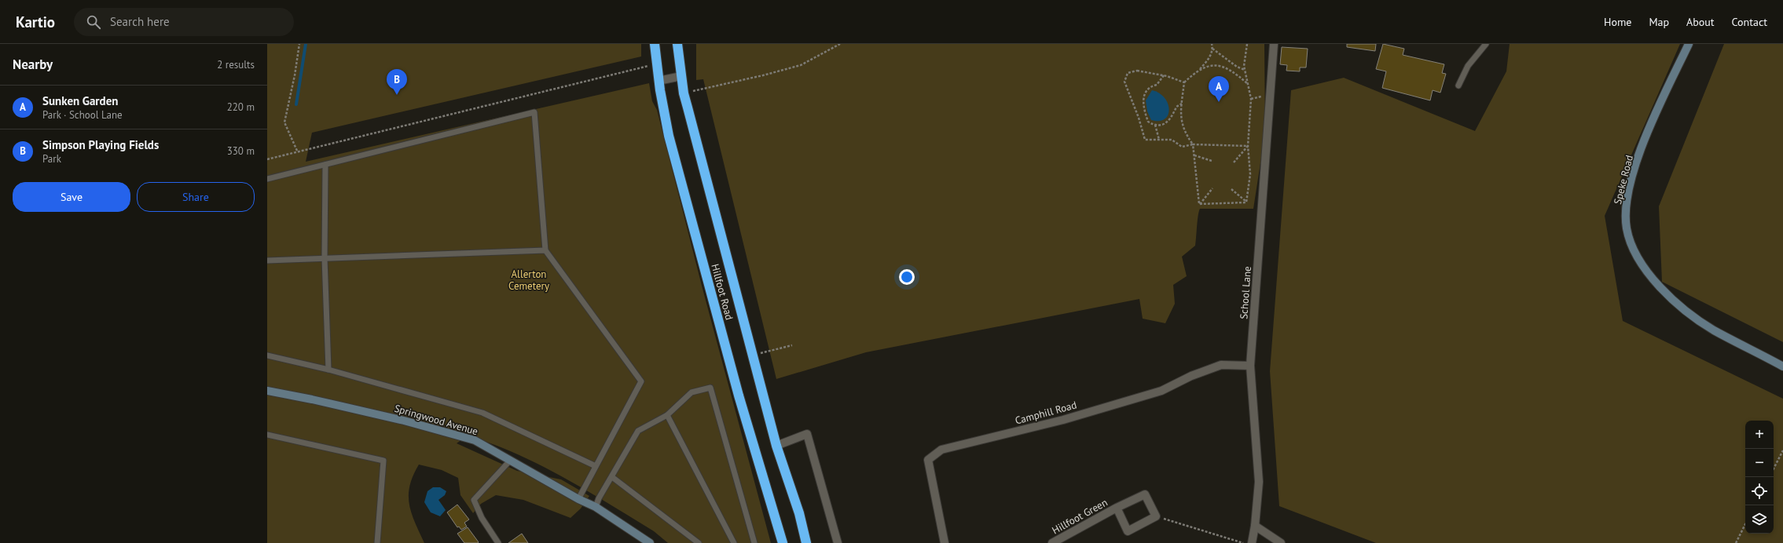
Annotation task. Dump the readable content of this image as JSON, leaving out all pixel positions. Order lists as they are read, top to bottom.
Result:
{
  "streets": {
    "highway": ["Hillfoot Road"],
    "street": [
      "Speke Road",
      "School Lane",
      "Camphill Road",
      "Springwood Avenue",
      "Hillfoot Green"
    ]
  },
  "crossings": [
    ["School Lane", "Camphill Road"]
  ],
  "parks": ["Allerton Cemetery"],
  "page": {
    "header": "Kartio",
    "search": "Search here",
    "nav": [
      "Home",
      "Map",
      "About",
      "Contact"
    ],
    "heading": ["Nearby", "2 results"],
    "pins": ["B", "A"],
    "list": [
      {
        "mark": "A",
        "name": "Sunken Garden",
        "note": "Park · School Lane",
        "value": "220 m"
      },
      {
        "mark": "B",
        "name": "Simpson Playing Fields",
        "note": "Park",
        "value": "330 m"
      }
    ],
    "buttons": ["Save", "Share"],
    "map_buttons": ["+", "−"]
  }
}
